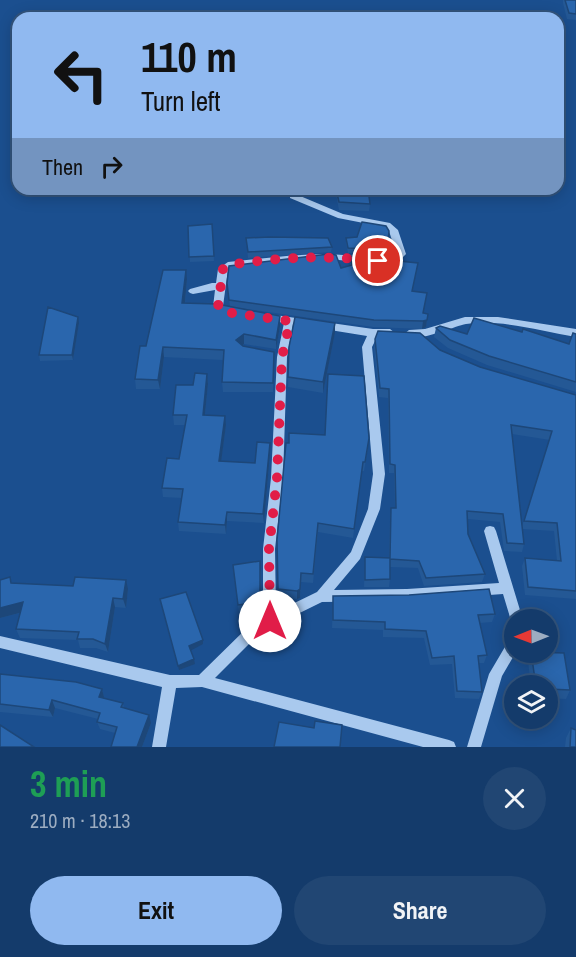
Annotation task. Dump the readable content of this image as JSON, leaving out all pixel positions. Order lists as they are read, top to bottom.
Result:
{
  "north": "left",
  "page": {
    "turn": ["110 m", "Turn left"],
    "then": "Then",
    "heading": ["3 min", "210 m · 18:13"],
    "buttons": ["Exit", "Share"]
  }
}
